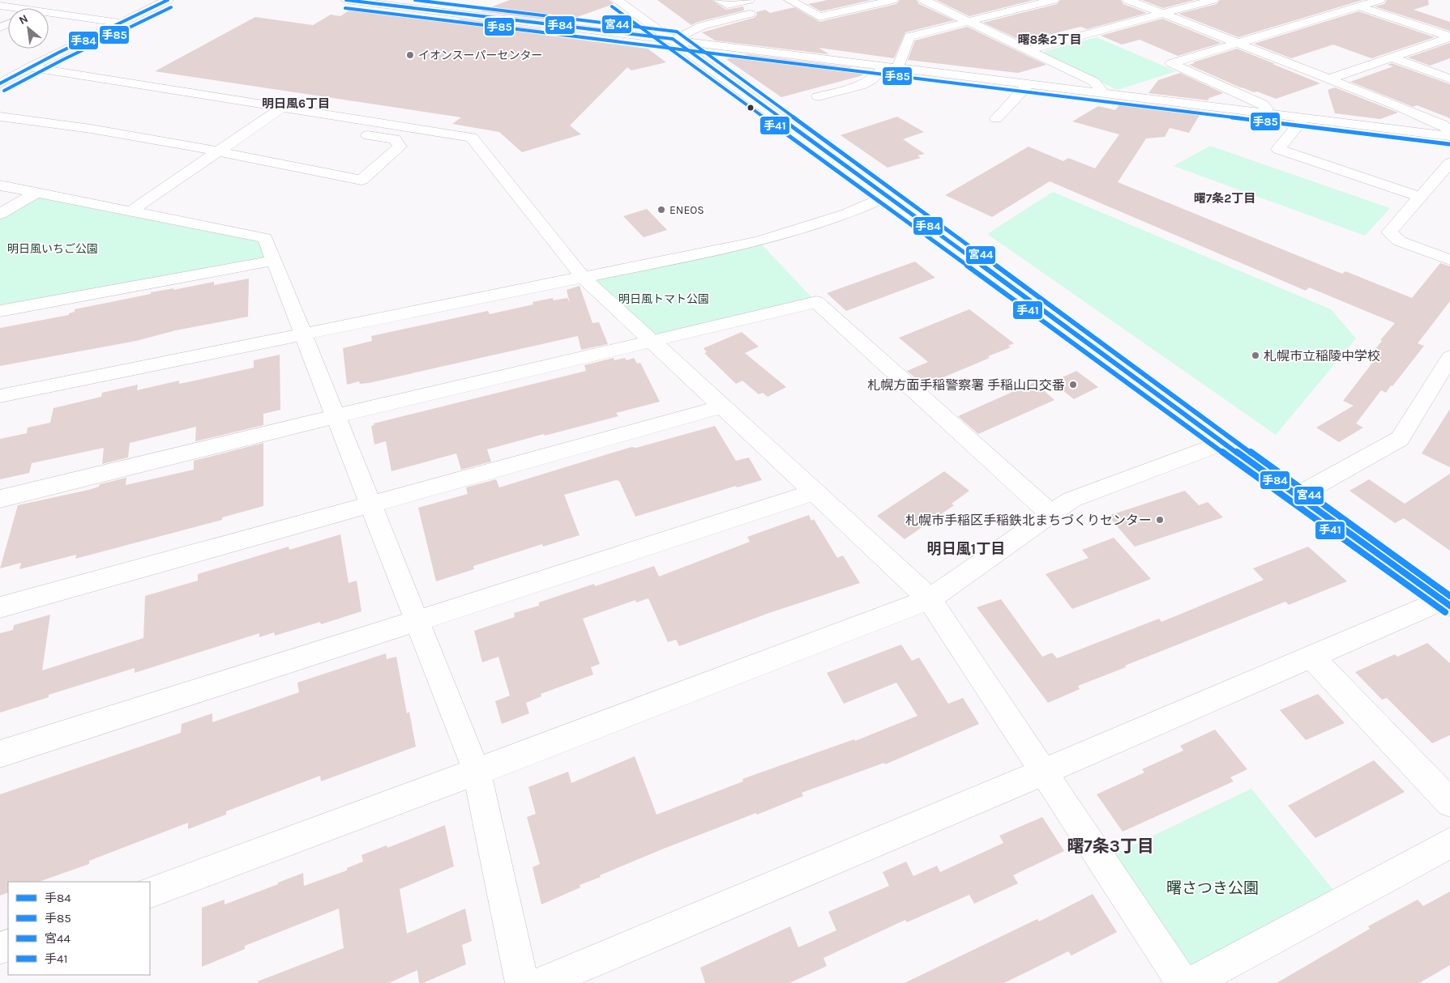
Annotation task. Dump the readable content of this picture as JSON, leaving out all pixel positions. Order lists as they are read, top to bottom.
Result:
{
  "districts": [
    "曙8条2丁目",
    "明日風6丁目",
    "曙7条2丁目",
    "明日風1丁目",
    "曙7条3丁目"
  ],
  "parks": ["明日風いちご公園", "明日風トマト公園", "曙さつき公園"],
  "places": [
    "イオンスーパーセンター",
    "ENEOS",
    "札幌市立稲陵中学校",
    "札幌方面手稲警察署 手稲山口交番",
    "札幌市手稲区手稲鉄北まちづくりセンター"
  ],
  "lines": [
    "transit line 手84",
    "transit line 宮44",
    "transit line 手41",
    "transit line 手85"
  ],
  "legend": [
    "手84",
    "手85",
    "宮44",
    "手41"
  ],
  "north": "top left"
}
